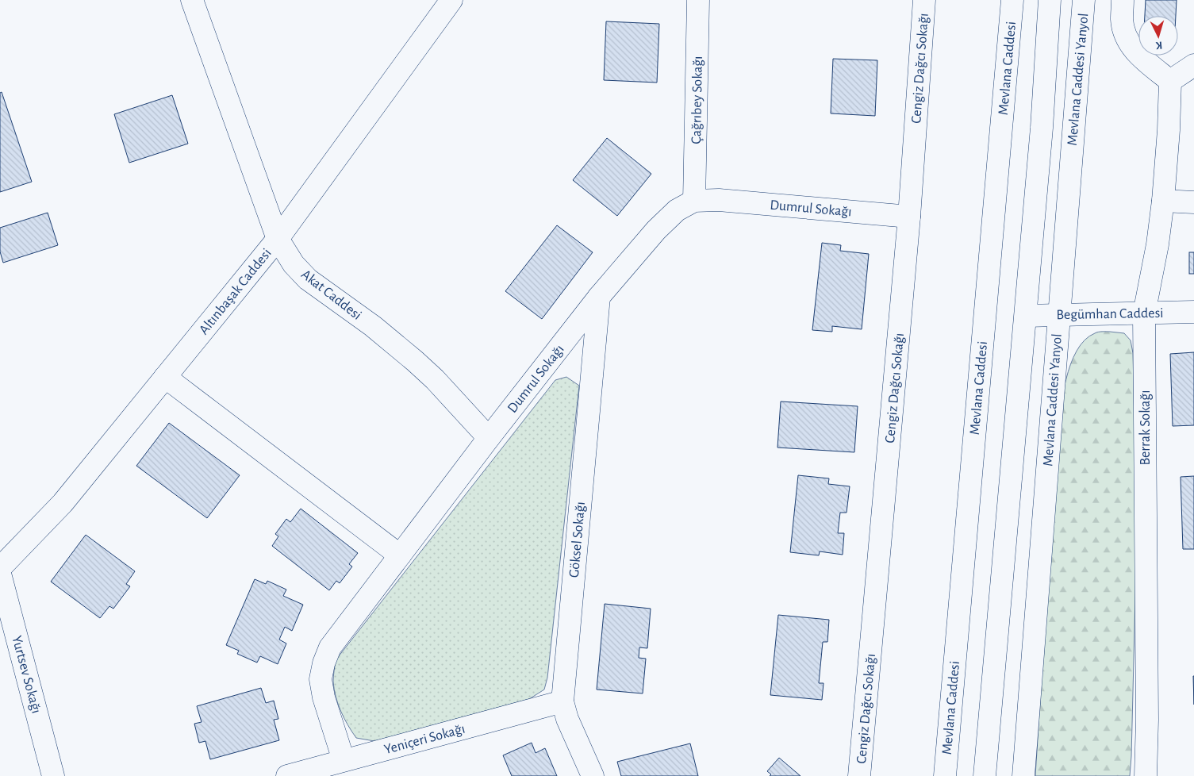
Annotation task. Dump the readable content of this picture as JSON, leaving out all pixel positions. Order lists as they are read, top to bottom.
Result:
{
  "streets": {
    "street": [
      "Cengiz Dağcı Sokağı",
      "Mevlana Caddesi",
      "Mevlana Caddesi Yanyol",
      "Çağrıbey Sokağı",
      "Dumrul Sokağı",
      "Altınbaşak Caddesi",
      "Akat Caddesi",
      "Begümhan Caddesi",
      "Berrak Sokağı",
      "Göksel Sokağı",
      "Yurtsev Sokağı",
      "Yeniçeri Sokağı"
    ]
  },
  "crossings": [
    ["Cengiz Dağcı Sokağı", "Dumrul Sokağı"],
    ["Mevlana Caddesi Yanyol", "Begümhan Caddesi"],
    ["Çağrıbey Sokağı", "Dumrul Sokağı"],
    ["Dumrul Sokağı", "Akat Caddesi"],
    ["Dumrul Sokağı", "Göksel Sokağı"],
    ["Dumrul Sokağı", "Yeniçeri Sokağı"],
    ["Altınbaşak Caddesi", "Akat Caddesi"],
    ["Begümhan Caddesi", "Berrak Sokağı"],
    ["Göksel Sokağı", "Yeniçeri Sokağı"]
  ],
  "north": "bottom"
}
